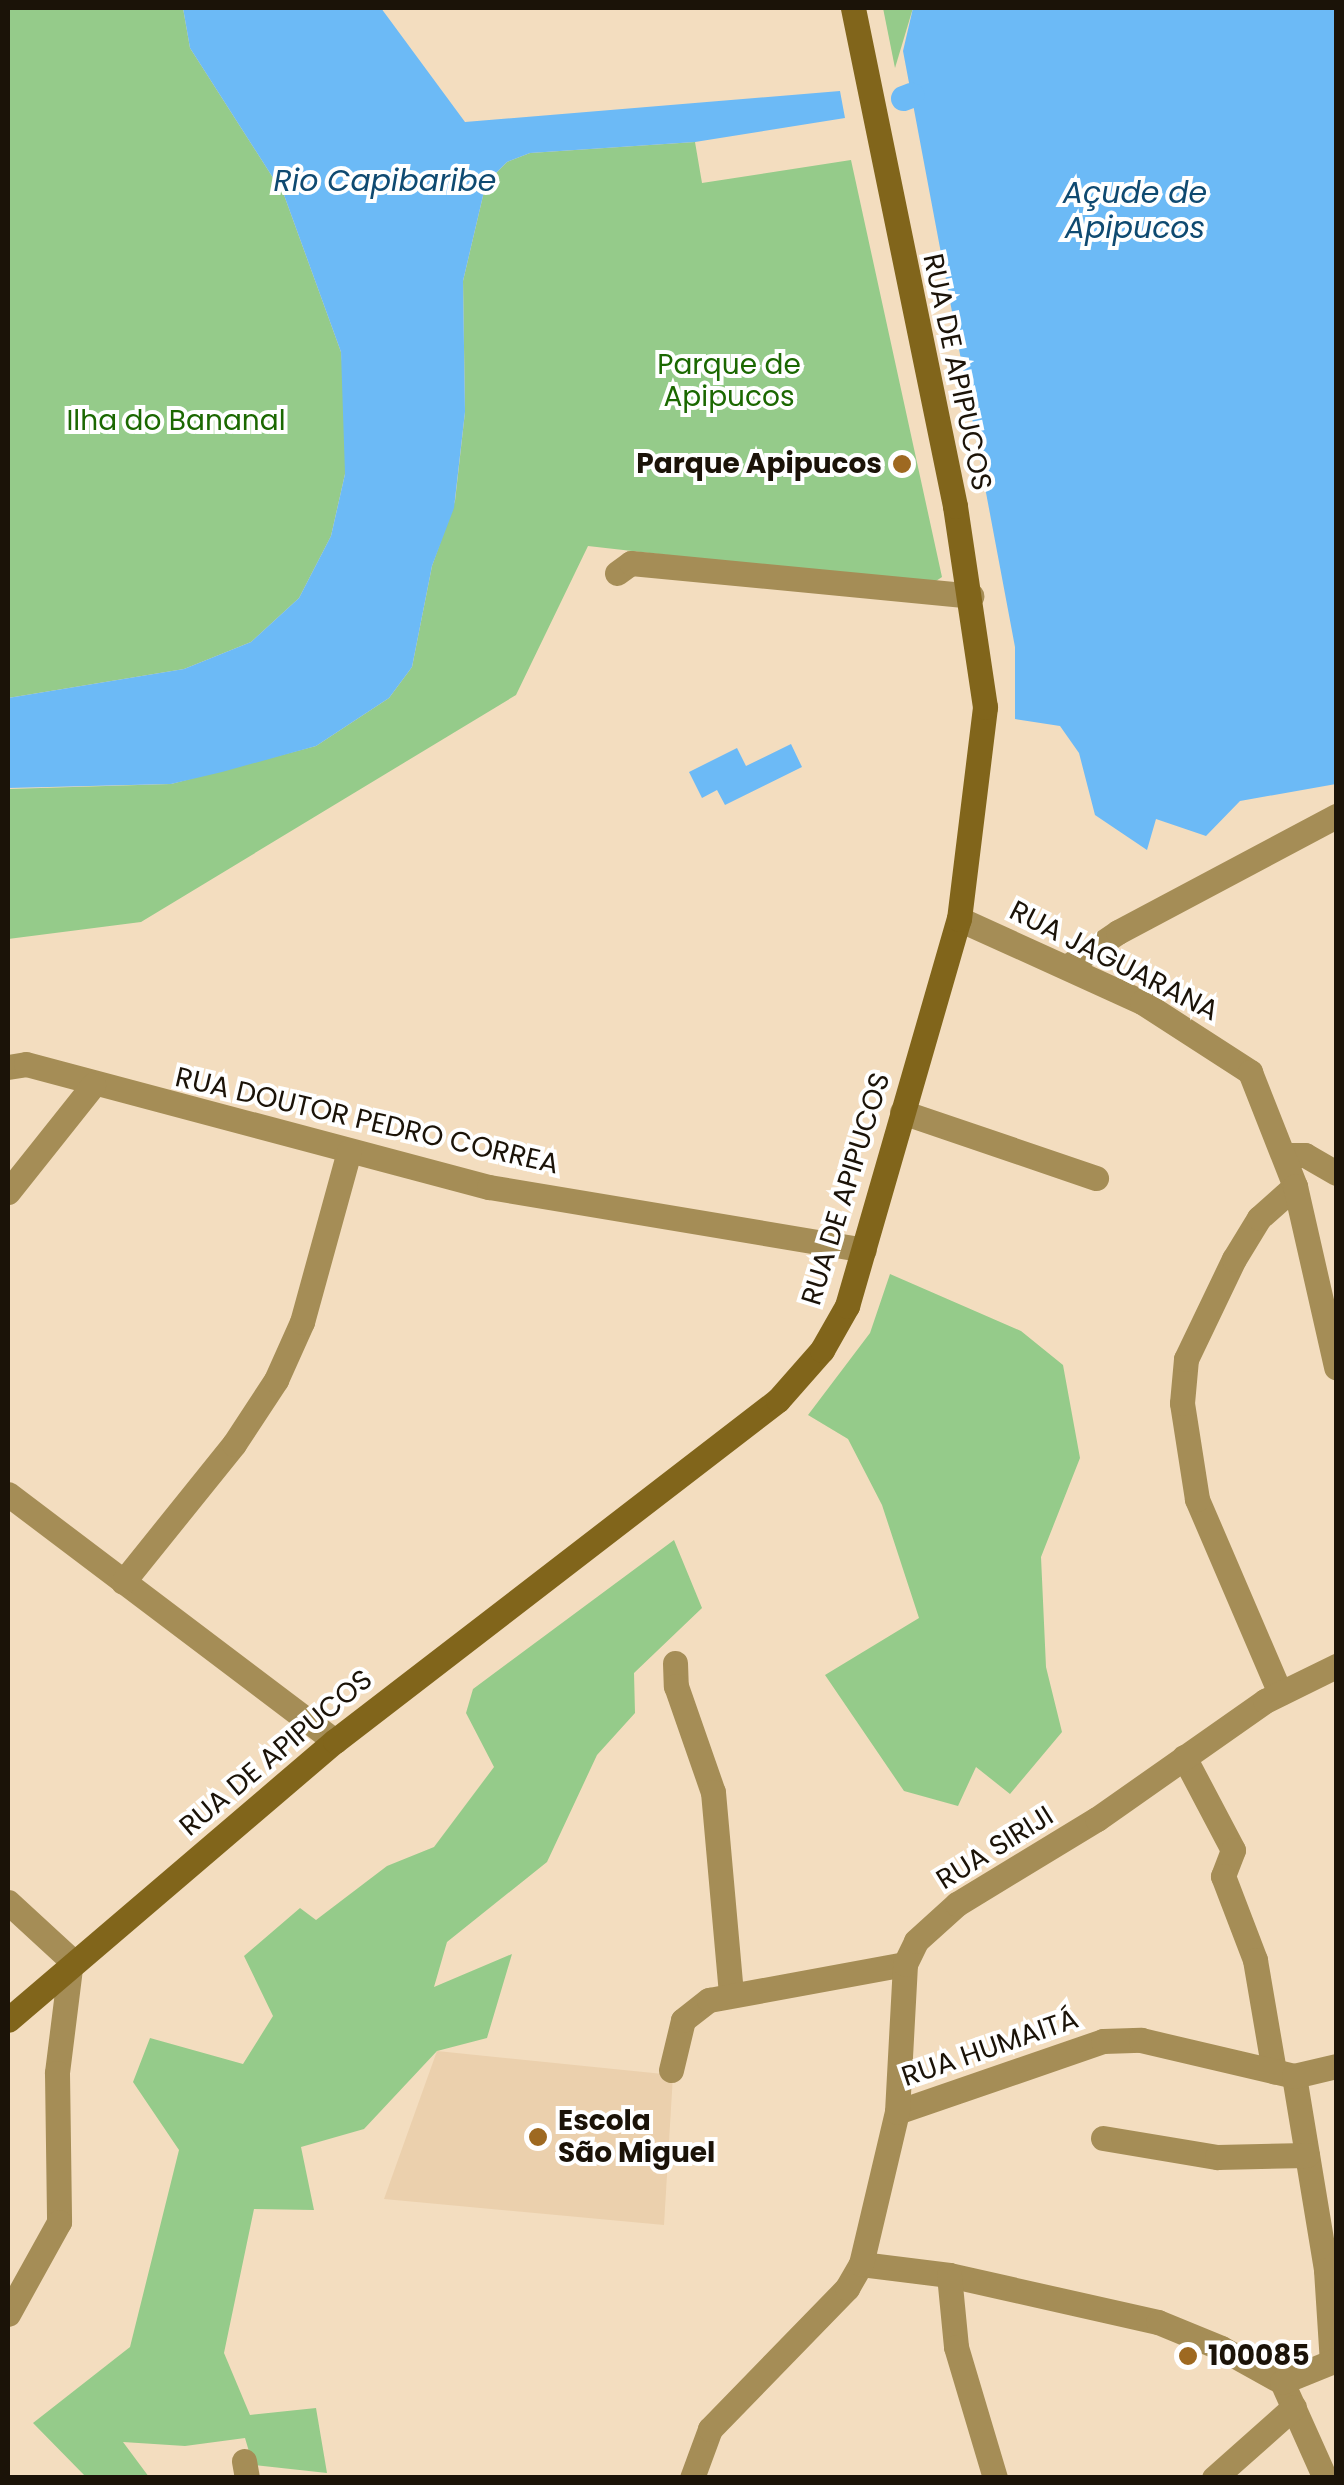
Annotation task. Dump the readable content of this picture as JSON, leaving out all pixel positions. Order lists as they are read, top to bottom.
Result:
{
  "streets": {
    "main road": ["RUA DE APIPUCOS"],
    "street": [
      "RUA JAGUARANA",
      "RUA DOUTOR PEDRO CORREA",
      "RUA SIRIJI",
      "RUA HUMAITÁ"
    ]
  },
  "crossings": [
    ["RUA DE APIPUCOS", "RUA JAGUARANA"],
    ["RUA DE APIPUCOS", "RUA DOUTOR PEDRO CORREA"]
  ],
  "water": ["Rio Capibaribe", "Açude de Apipucos"],
  "parks": ["Parque de Apipucos", "Ilha do Bananal"],
  "places": ["Parque Apipucos", "Escola São Miguel", "100085"]
}
